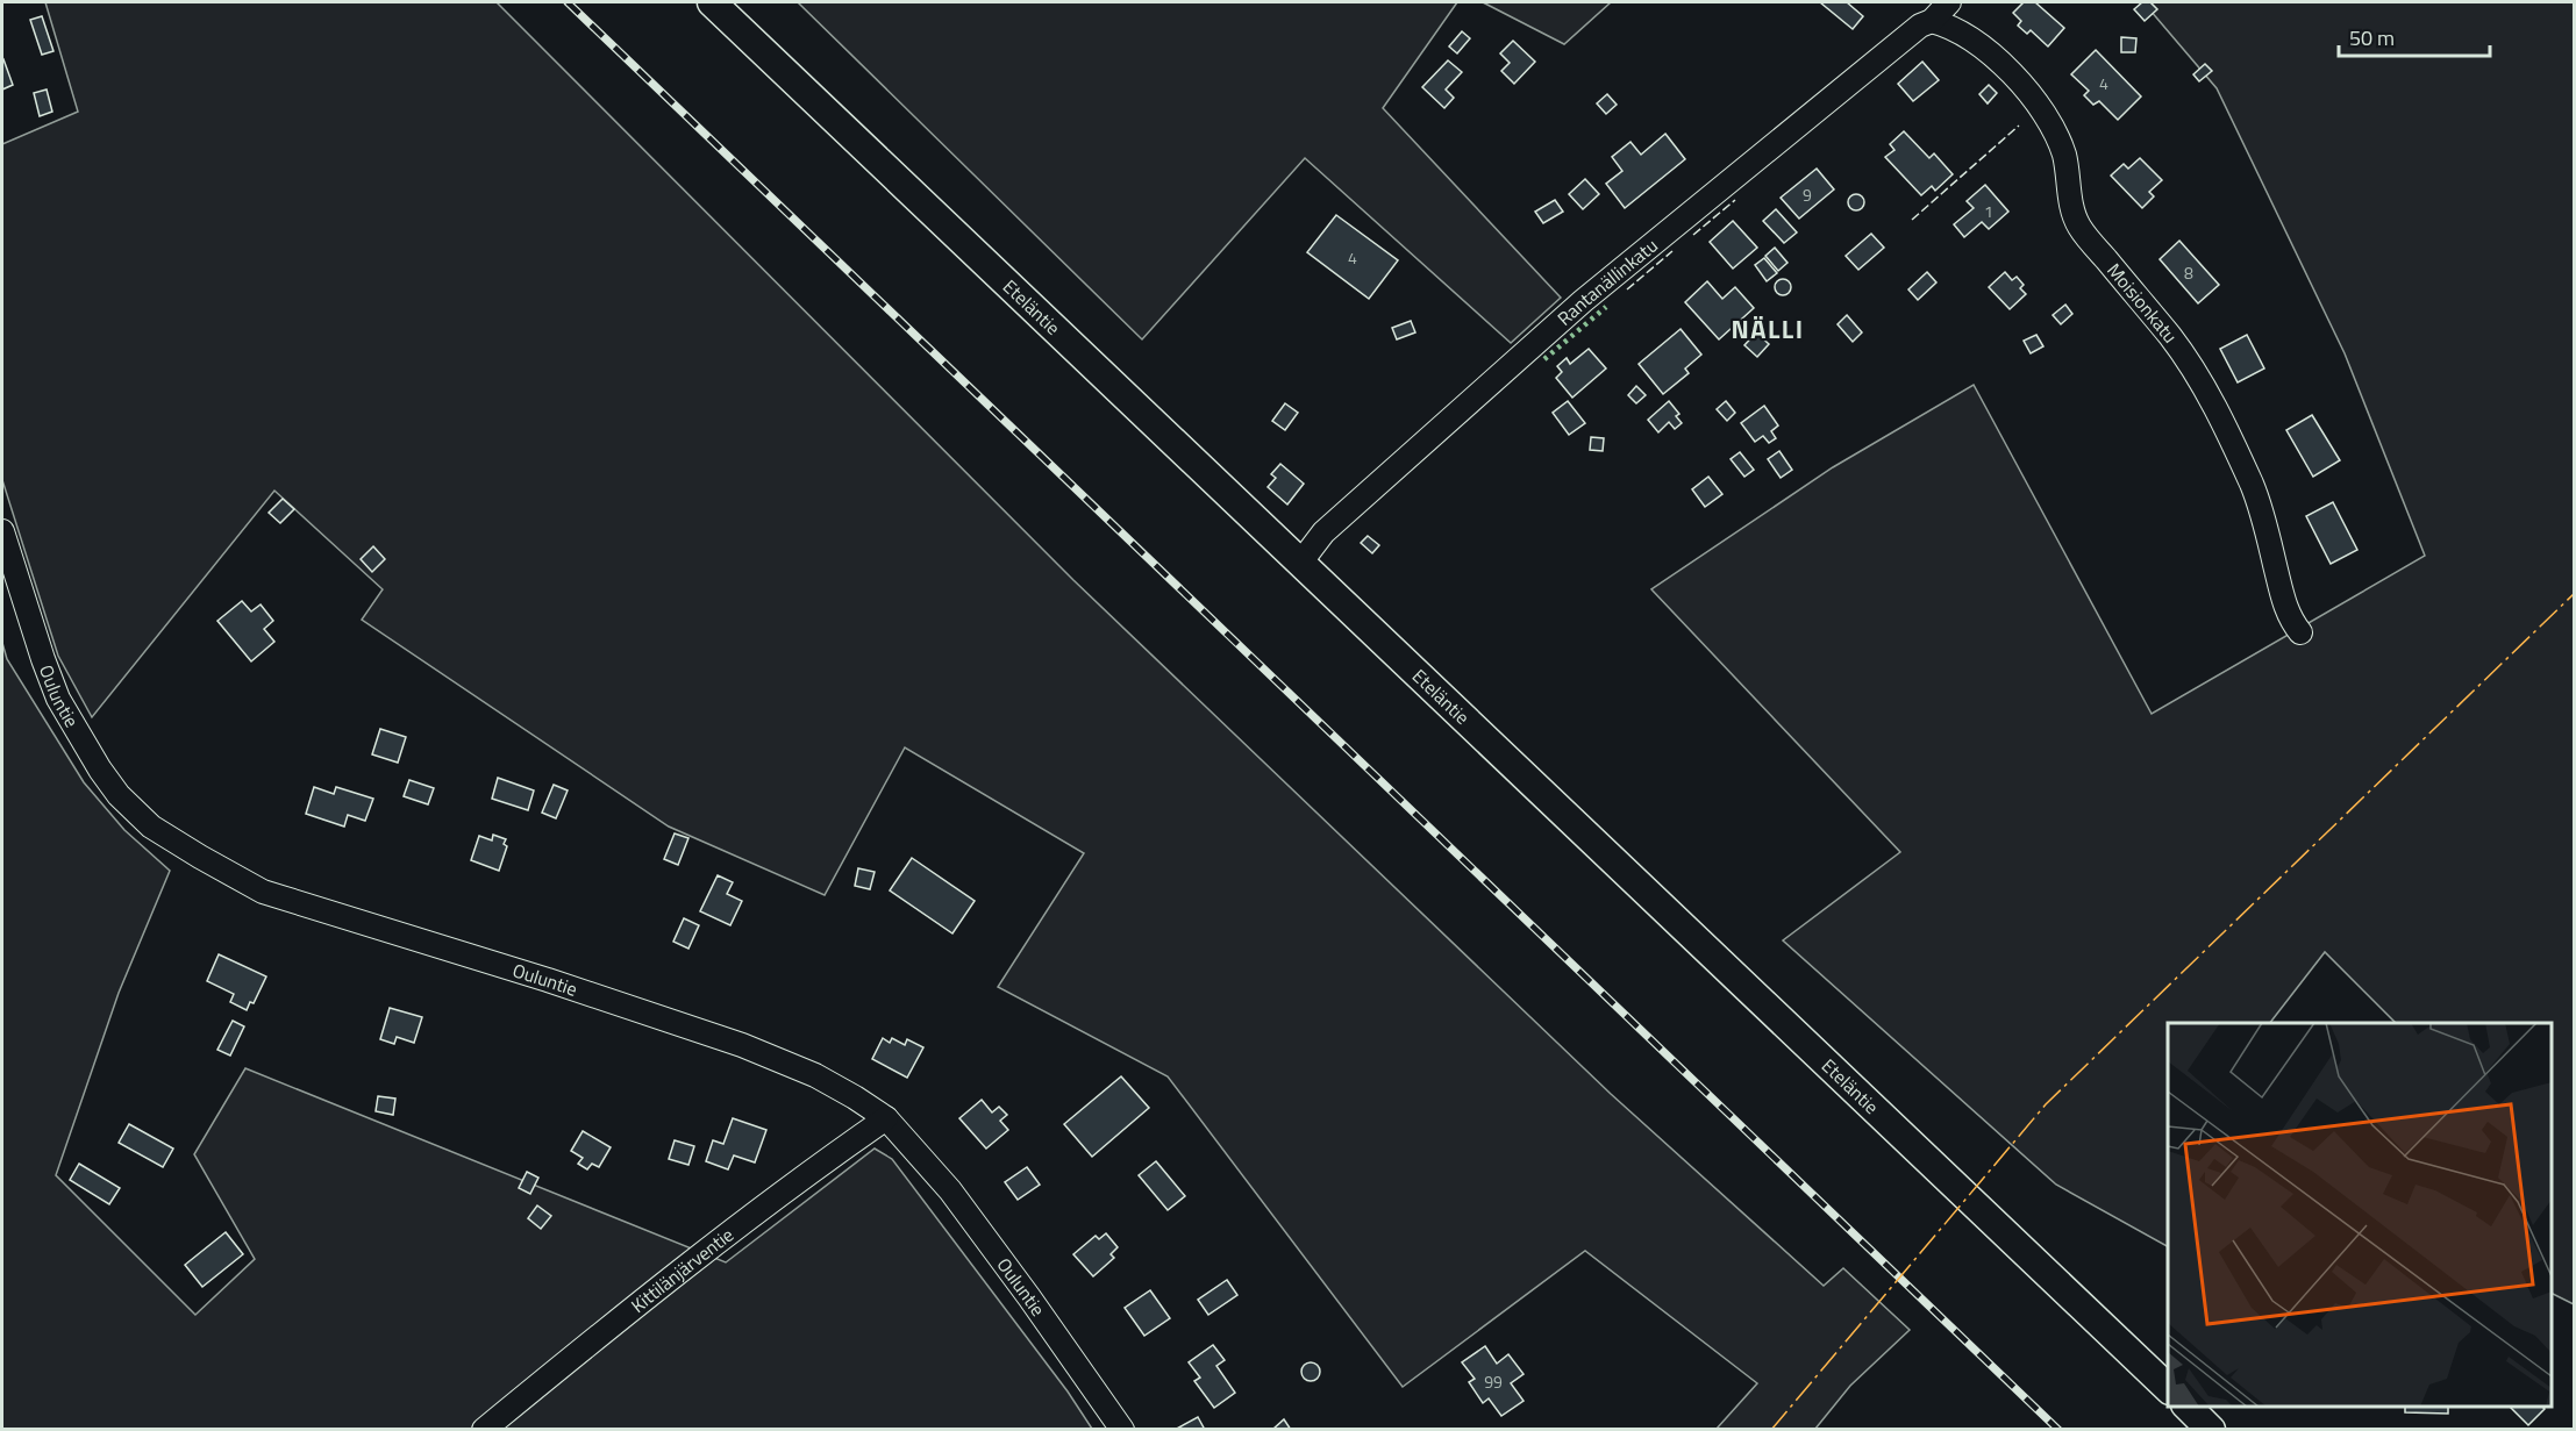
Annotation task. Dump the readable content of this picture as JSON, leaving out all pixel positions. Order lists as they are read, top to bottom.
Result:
{
  "streets": {
    "main road": ["Eteläntie"],
    "street": [
      "Rantanällinkatu",
      "Moisionkatu",
      "Ouluntie",
      "Kittilänjärventie"
    ]
  },
  "crossings": [
    ["Rantanällinkatu", "Moisionkatu"],
    ["Rantanällinkatu", "Eteläntie"],
    ["Ouluntie", "Kittilänjärventie"]
  ],
  "districts": ["NÄLLI"],
  "house_numbers": [
    "4",
    "9",
    "1",
    "4",
    "8",
    "99"
  ],
  "scale_bar": "50 m"
}
